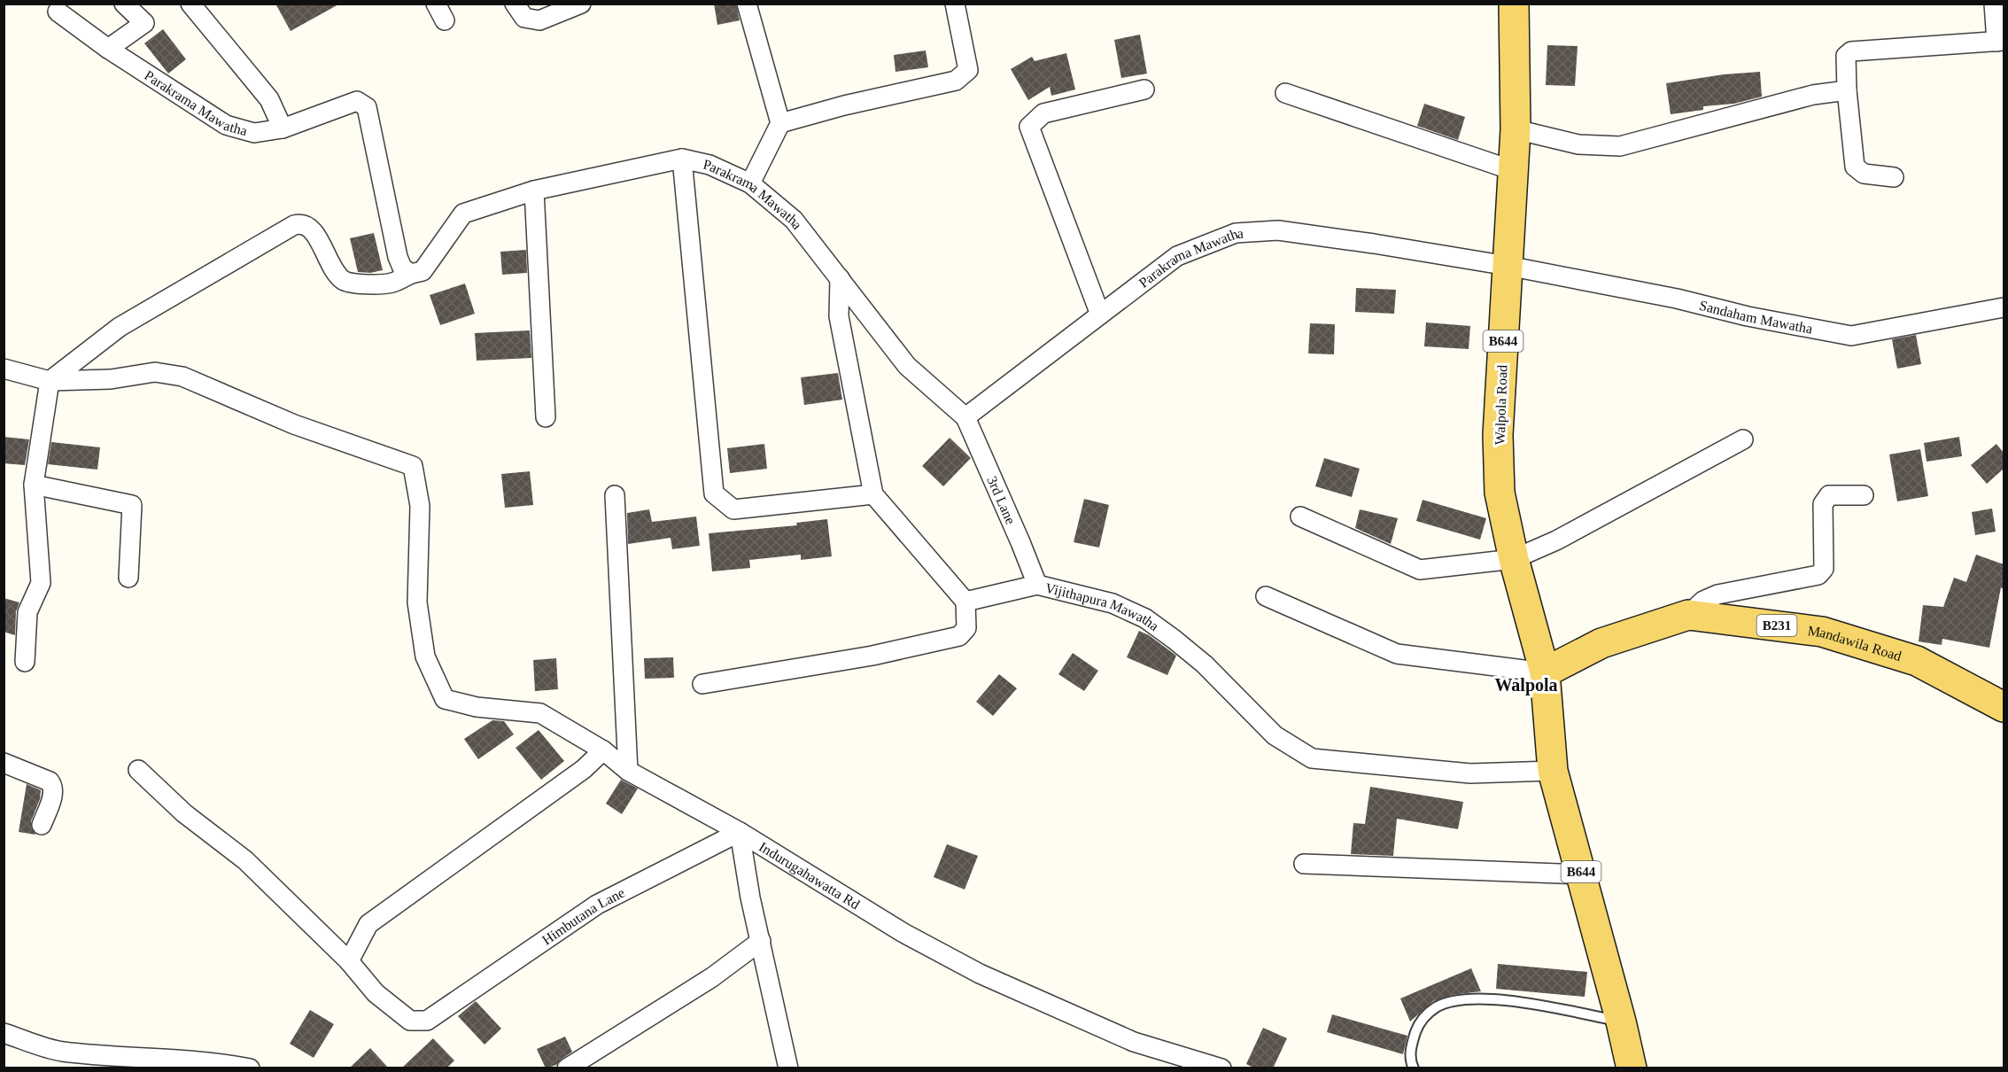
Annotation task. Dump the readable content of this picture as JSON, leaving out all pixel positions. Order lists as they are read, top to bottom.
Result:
{
  "streets": {
    "main road": [
      "B644",
      "Walpola Road",
      "B231",
      "Mandawila Road"
    ],
    "street": [
      "Parakrama Mawatha",
      "Sandaham Mawatha",
      "3rd Lane",
      "Vijithapura Mawatha",
      "Indurugahawatta Rd",
      "Himbutana Lane"
    ]
  },
  "crossings": [
    ["Parakrama Mawatha", "Sandaham Mawatha"],
    ["Parakrama Mawatha", "Walpola Road"],
    ["Parakrama Mawatha", "3rd Lane"],
    ["Sandaham Mawatha", "Walpola Road"],
    ["B644", "Walpola Road"],
    ["B644", "Vijithapura Mawatha"],
    ["B644", "Mandawila Road"],
    ["Walpola Road", "Mandawila Road"],
    ["3rd Lane", "Vijithapura Mawatha"],
    ["Indurugahawatta Rd", "Himbutana Lane"]
  ],
  "districts": ["Walpola"]
}
